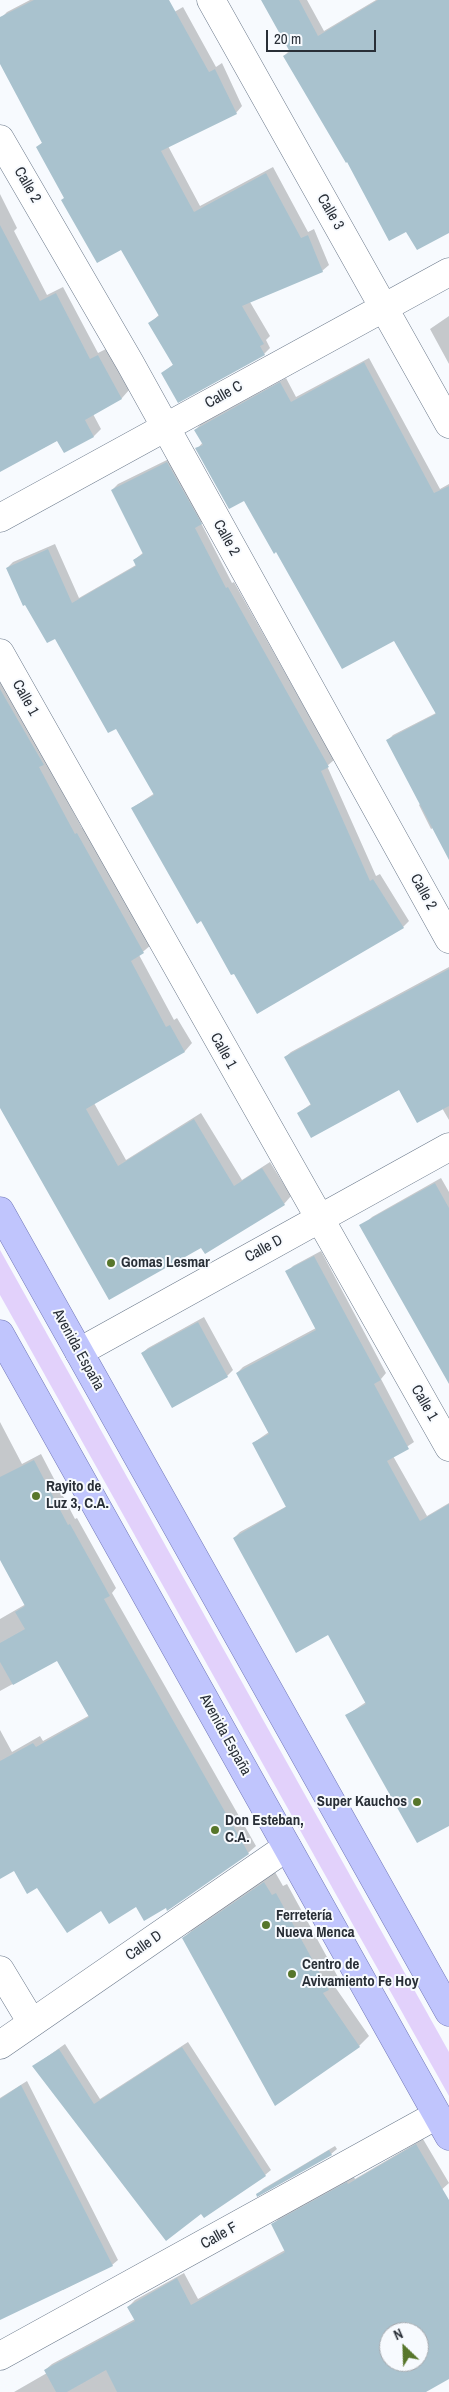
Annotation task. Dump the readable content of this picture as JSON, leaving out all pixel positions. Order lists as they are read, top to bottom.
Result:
{
  "streets": {
    "main road": ["Avenida España"],
    "street": [
      "Calle 2",
      "Calle 3",
      "Calle C",
      "Calle 1",
      "Calle D",
      "Calle F"
    ]
  },
  "crossings": [
    ["Calle 2", "Calle C"],
    ["Calle 3", "Calle C"],
    ["Calle 1", "Calle D"],
    ["Calle D", "Avenida España"],
    ["Avenida España", "Calle F"]
  ],
  "places": [
    "Gomas Lesmar",
    "Rayito de Luz 3, C.A.",
    "Super Kauchos",
    "Don Esteban, C.A.",
    "Ferretería Nueva Menca",
    "Centro de Avivamiento Fe Hoy"
  ],
  "scale_bar": "20 m",
  "north": "top left"
}
